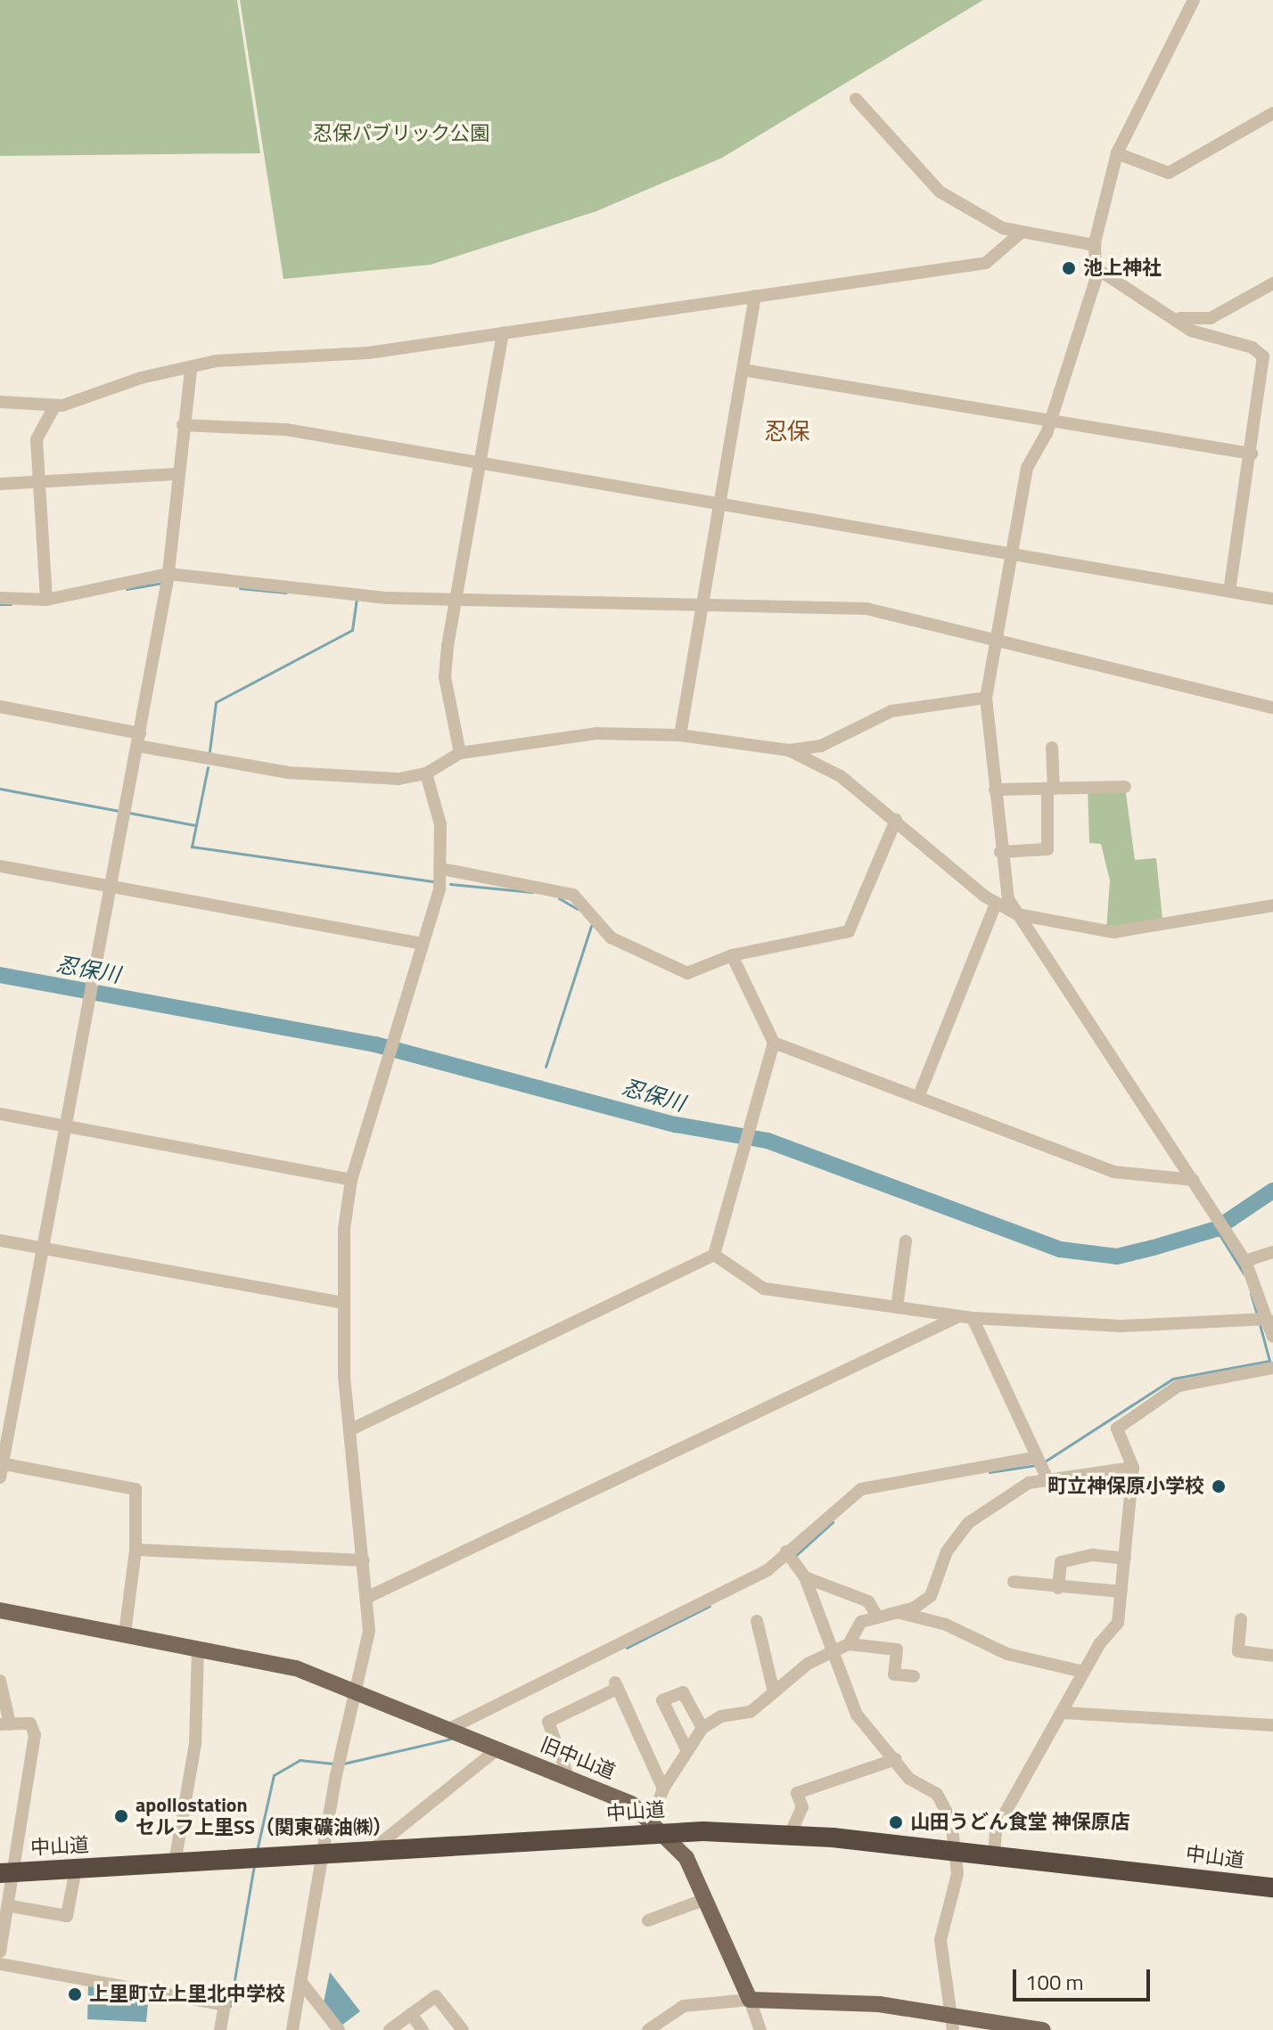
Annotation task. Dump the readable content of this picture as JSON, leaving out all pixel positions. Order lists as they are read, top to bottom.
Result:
{
  "streets": {
    "highway": ["中山道"],
    "main road": ["旧中山道"]
  },
  "crossings": [
    ["旧中山道", "中山道"]
  ],
  "districts": ["忍保"],
  "water": ["忍保川"],
  "parks": ["忍保パブリック公園"],
  "places": [
    "池上神社",
    "町立神保原小学校",
    "apollostation セルフ上里SS（関東礦油㈱）",
    "山田うどん食堂 神保原店",
    "上里町立上里北中学校"
  ],
  "scale_bar": "100 m"
}
